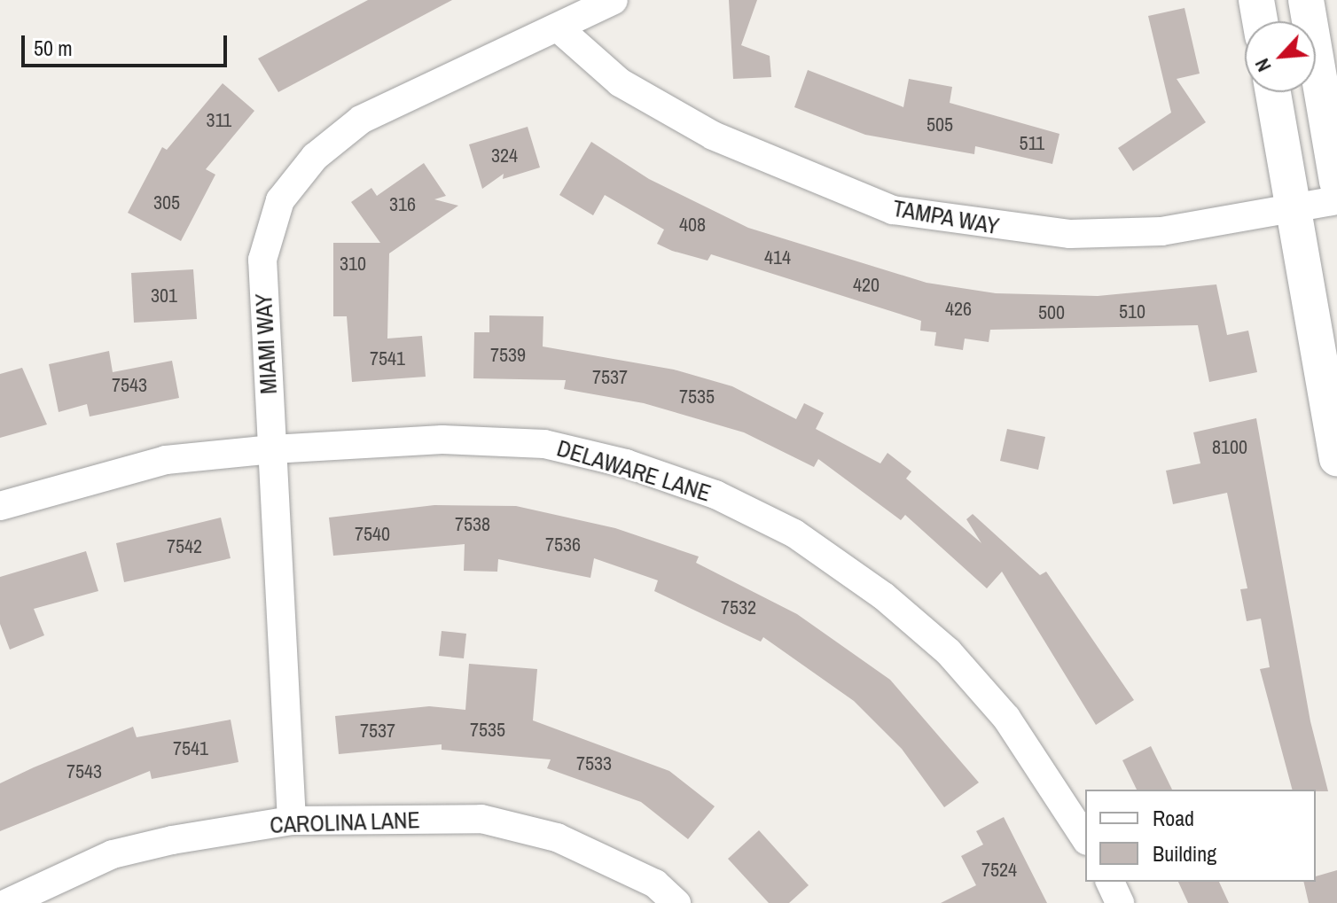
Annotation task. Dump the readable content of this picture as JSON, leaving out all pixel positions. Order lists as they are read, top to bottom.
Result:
{
  "streets": {
    "street": [
      "TAMPA WAY",
      "MIAMI WAY",
      "DELAWARE LANE",
      "CAROLINA LANE"
    ]
  },
  "crossings": [
    ["TAMPA WAY", "MIAMI WAY"],
    ["MIAMI WAY", "DELAWARE LANE"],
    ["MIAMI WAY", "CAROLINA LANE"]
  ],
  "house_numbers": [
    "311",
    "505",
    "511",
    "324",
    "305",
    "316",
    "408",
    "414",
    "310",
    "420",
    "301",
    "426",
    "510",
    "500",
    "7539",
    "7541",
    "7537",
    "7543",
    "7535",
    "8100",
    "7538",
    "7540",
    "7536",
    "7542",
    "7532",
    "7535",
    "7537",
    "7541",
    "7533",
    "7543",
    "7524"
  ],
  "legend": ["Road", "Building"],
  "scale_bar": "50 m",
  "north": "bottom left"
}
